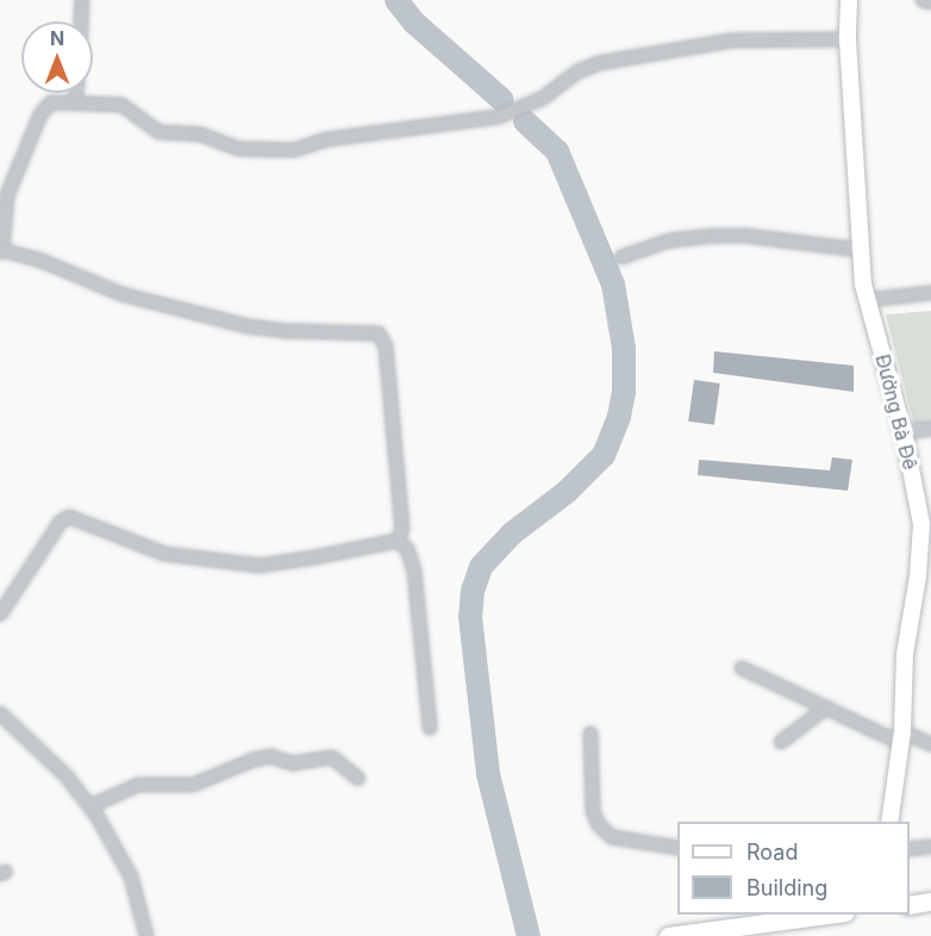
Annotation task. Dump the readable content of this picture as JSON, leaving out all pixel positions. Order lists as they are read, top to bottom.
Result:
{
  "streets": {
    "street": ["Đường Bà Đê"]
  },
  "legend": ["Road", "Building"],
  "north": "top"
}
